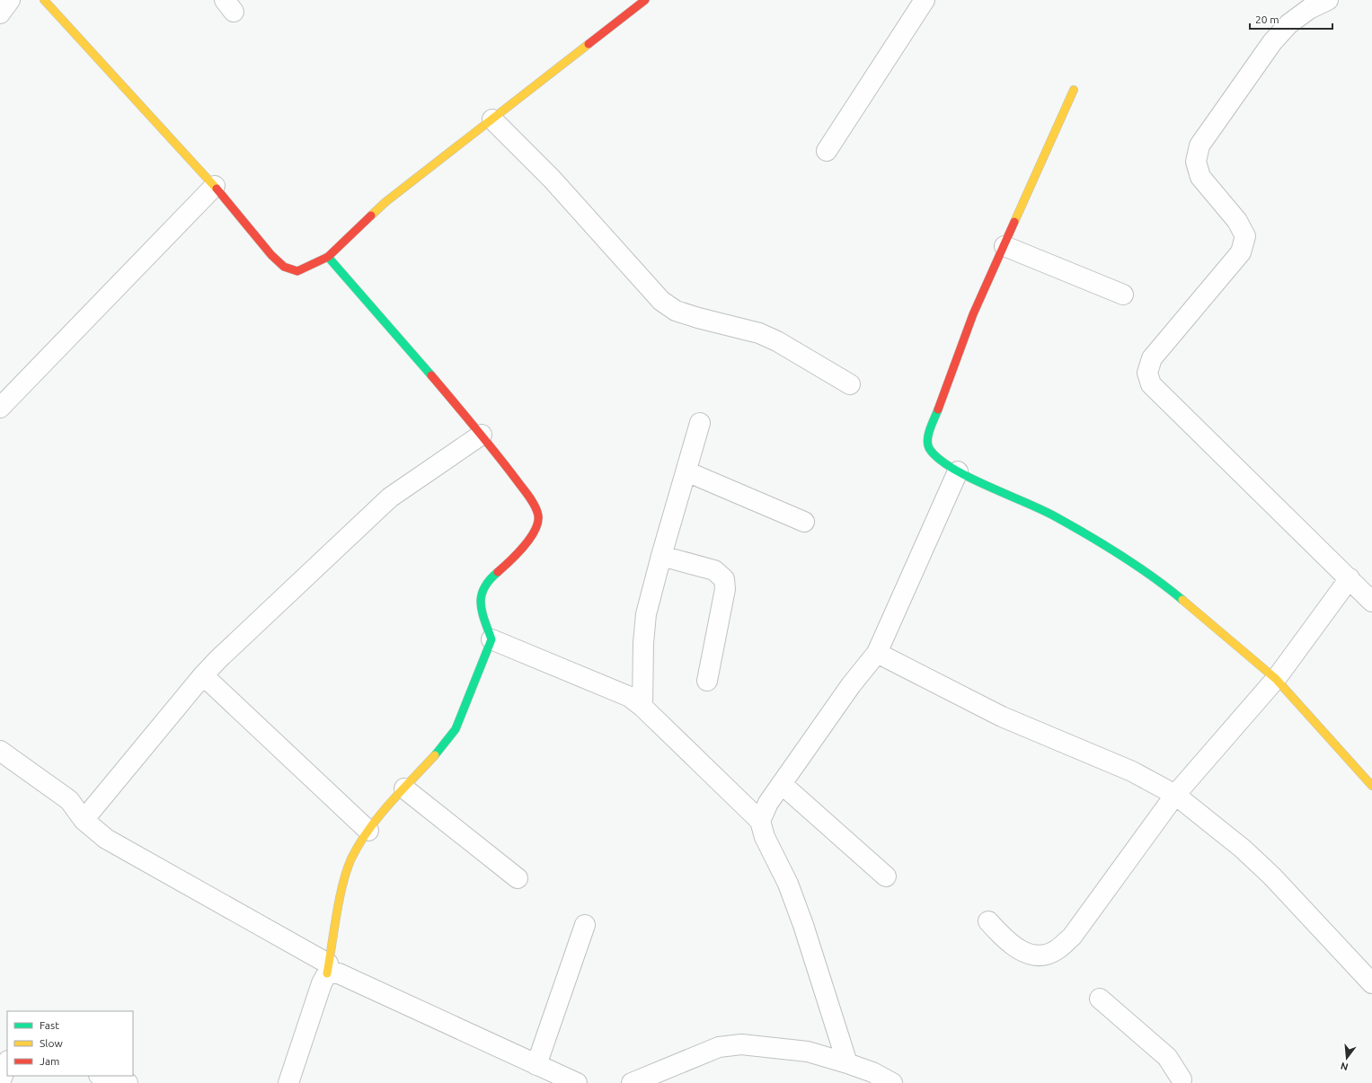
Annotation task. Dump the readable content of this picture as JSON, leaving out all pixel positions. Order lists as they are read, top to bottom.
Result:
{
  "legend": ["Fast", "Slow", "Jam"],
  "scale_bar": "20 m",
  "north": "bottom"
}
